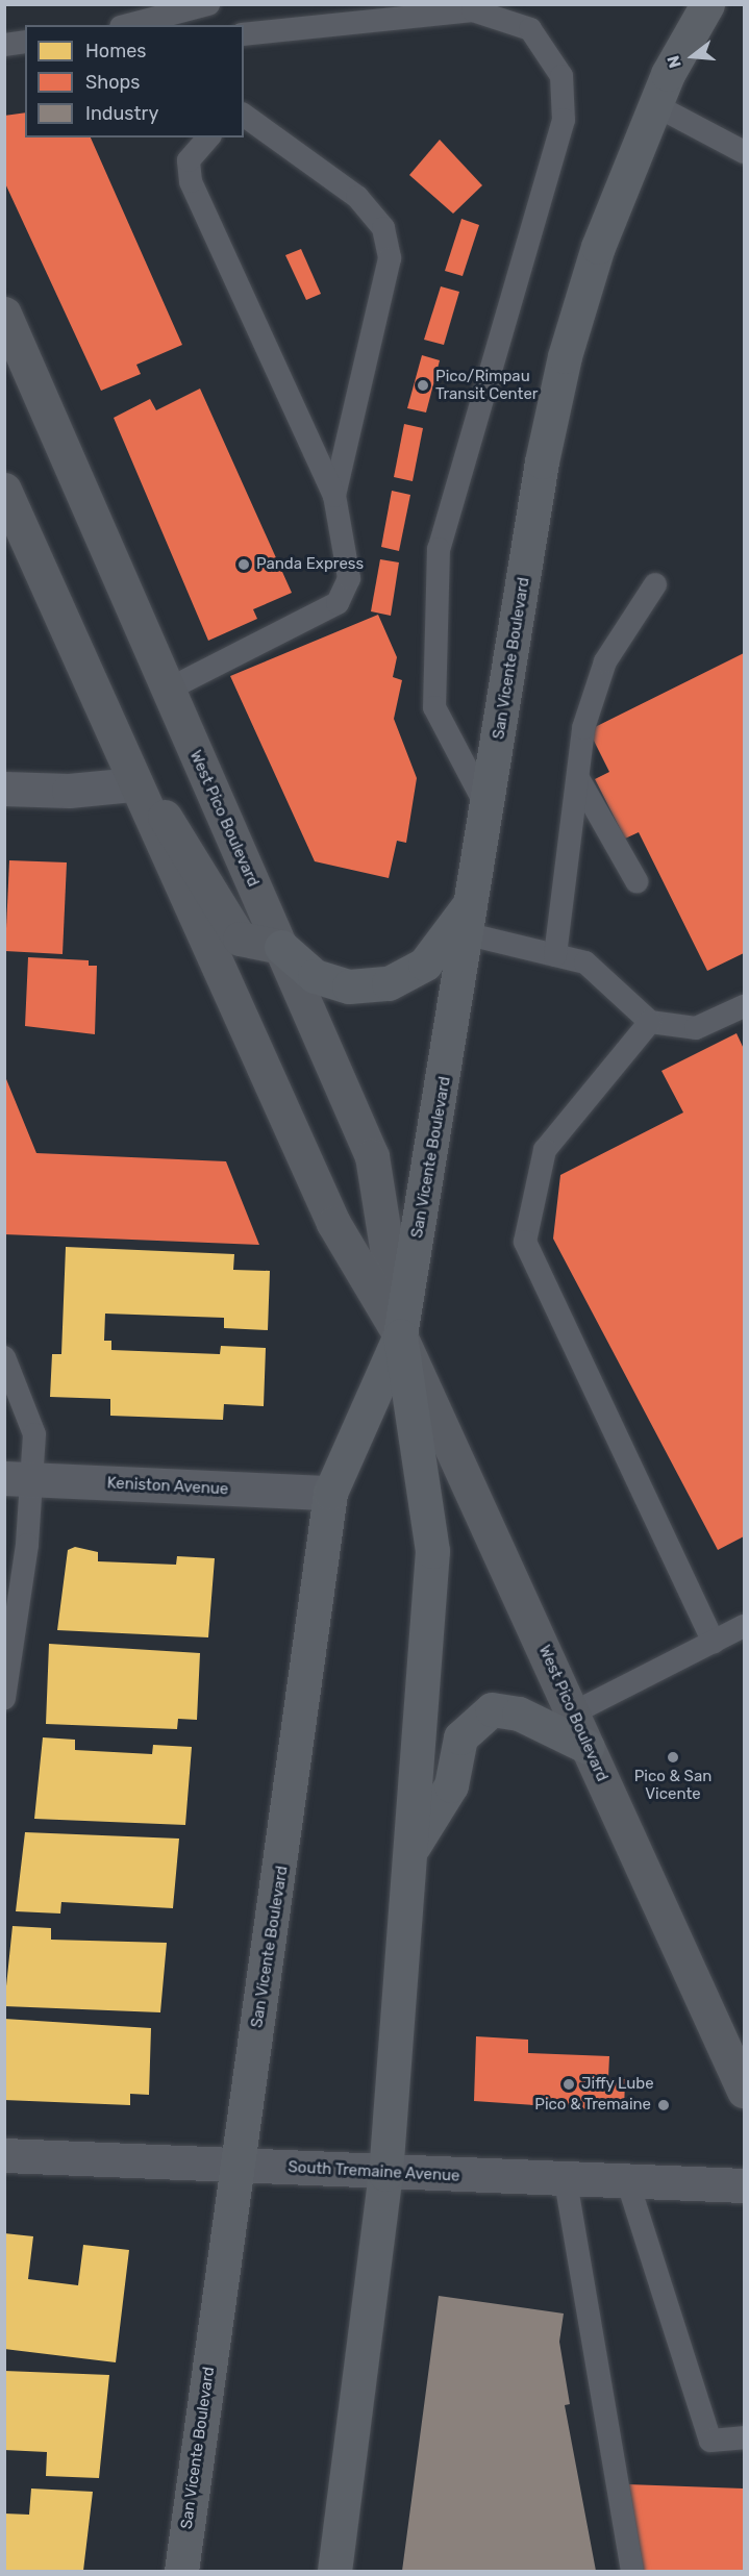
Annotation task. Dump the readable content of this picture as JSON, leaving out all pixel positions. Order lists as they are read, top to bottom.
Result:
{
  "streets": {
    "main road": ["San Vicente Boulevard", "West Pico Boulevard"],
    "street": ["Keniston Avenue", "South Tremaine Avenue"]
  },
  "crossings": [
    ["San Vicente Boulevard", "West Pico Boulevard"],
    ["San Vicente Boulevard", "Keniston Avenue"],
    ["San Vicente Boulevard", "South Tremaine Avenue"]
  ],
  "places": [
    "Pico/Rimpau Transit Center",
    "Panda Express",
    "Pico & San Vicente",
    "Jiffy Lube",
    "Pico & Tremaine"
  ],
  "legend": ["Homes", "Shops", "Industry"],
  "north": "left"
}
